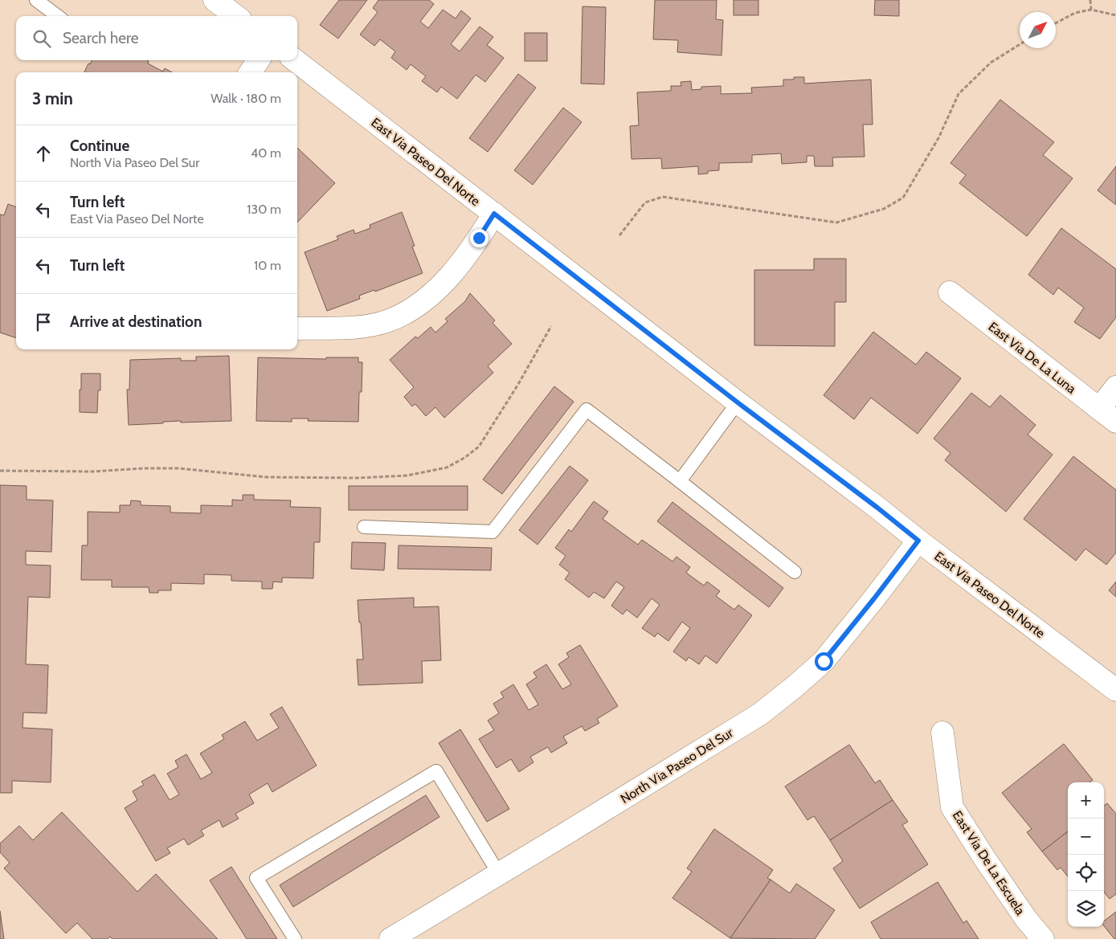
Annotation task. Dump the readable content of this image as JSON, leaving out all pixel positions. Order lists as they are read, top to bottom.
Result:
{
  "streets": {
    "street": [
      "East Via Paseo Del Norte",
      "East Via De La Luna",
      "North Via Paseo Del Sur",
      "East Via De La Escuela"
    ]
  },
  "crossings": [
    ["East Via Paseo Del Norte", "North Via Paseo Del Sur"]
  ],
  "north": "top right",
  "page": {
    "search": "Search here",
    "heading": ["3 min", "Walk · 180 m"],
    "list": [
      ["Continue", "North Via Paseo Del Sur", "40 m"],
      ["Turn left", "East Via Paseo Del Norte", "130 m"],
      ["Turn left", "10 m"],
      "Arrive at destination"
    ],
    "map_buttons": ["+", "−"]
  }
}
